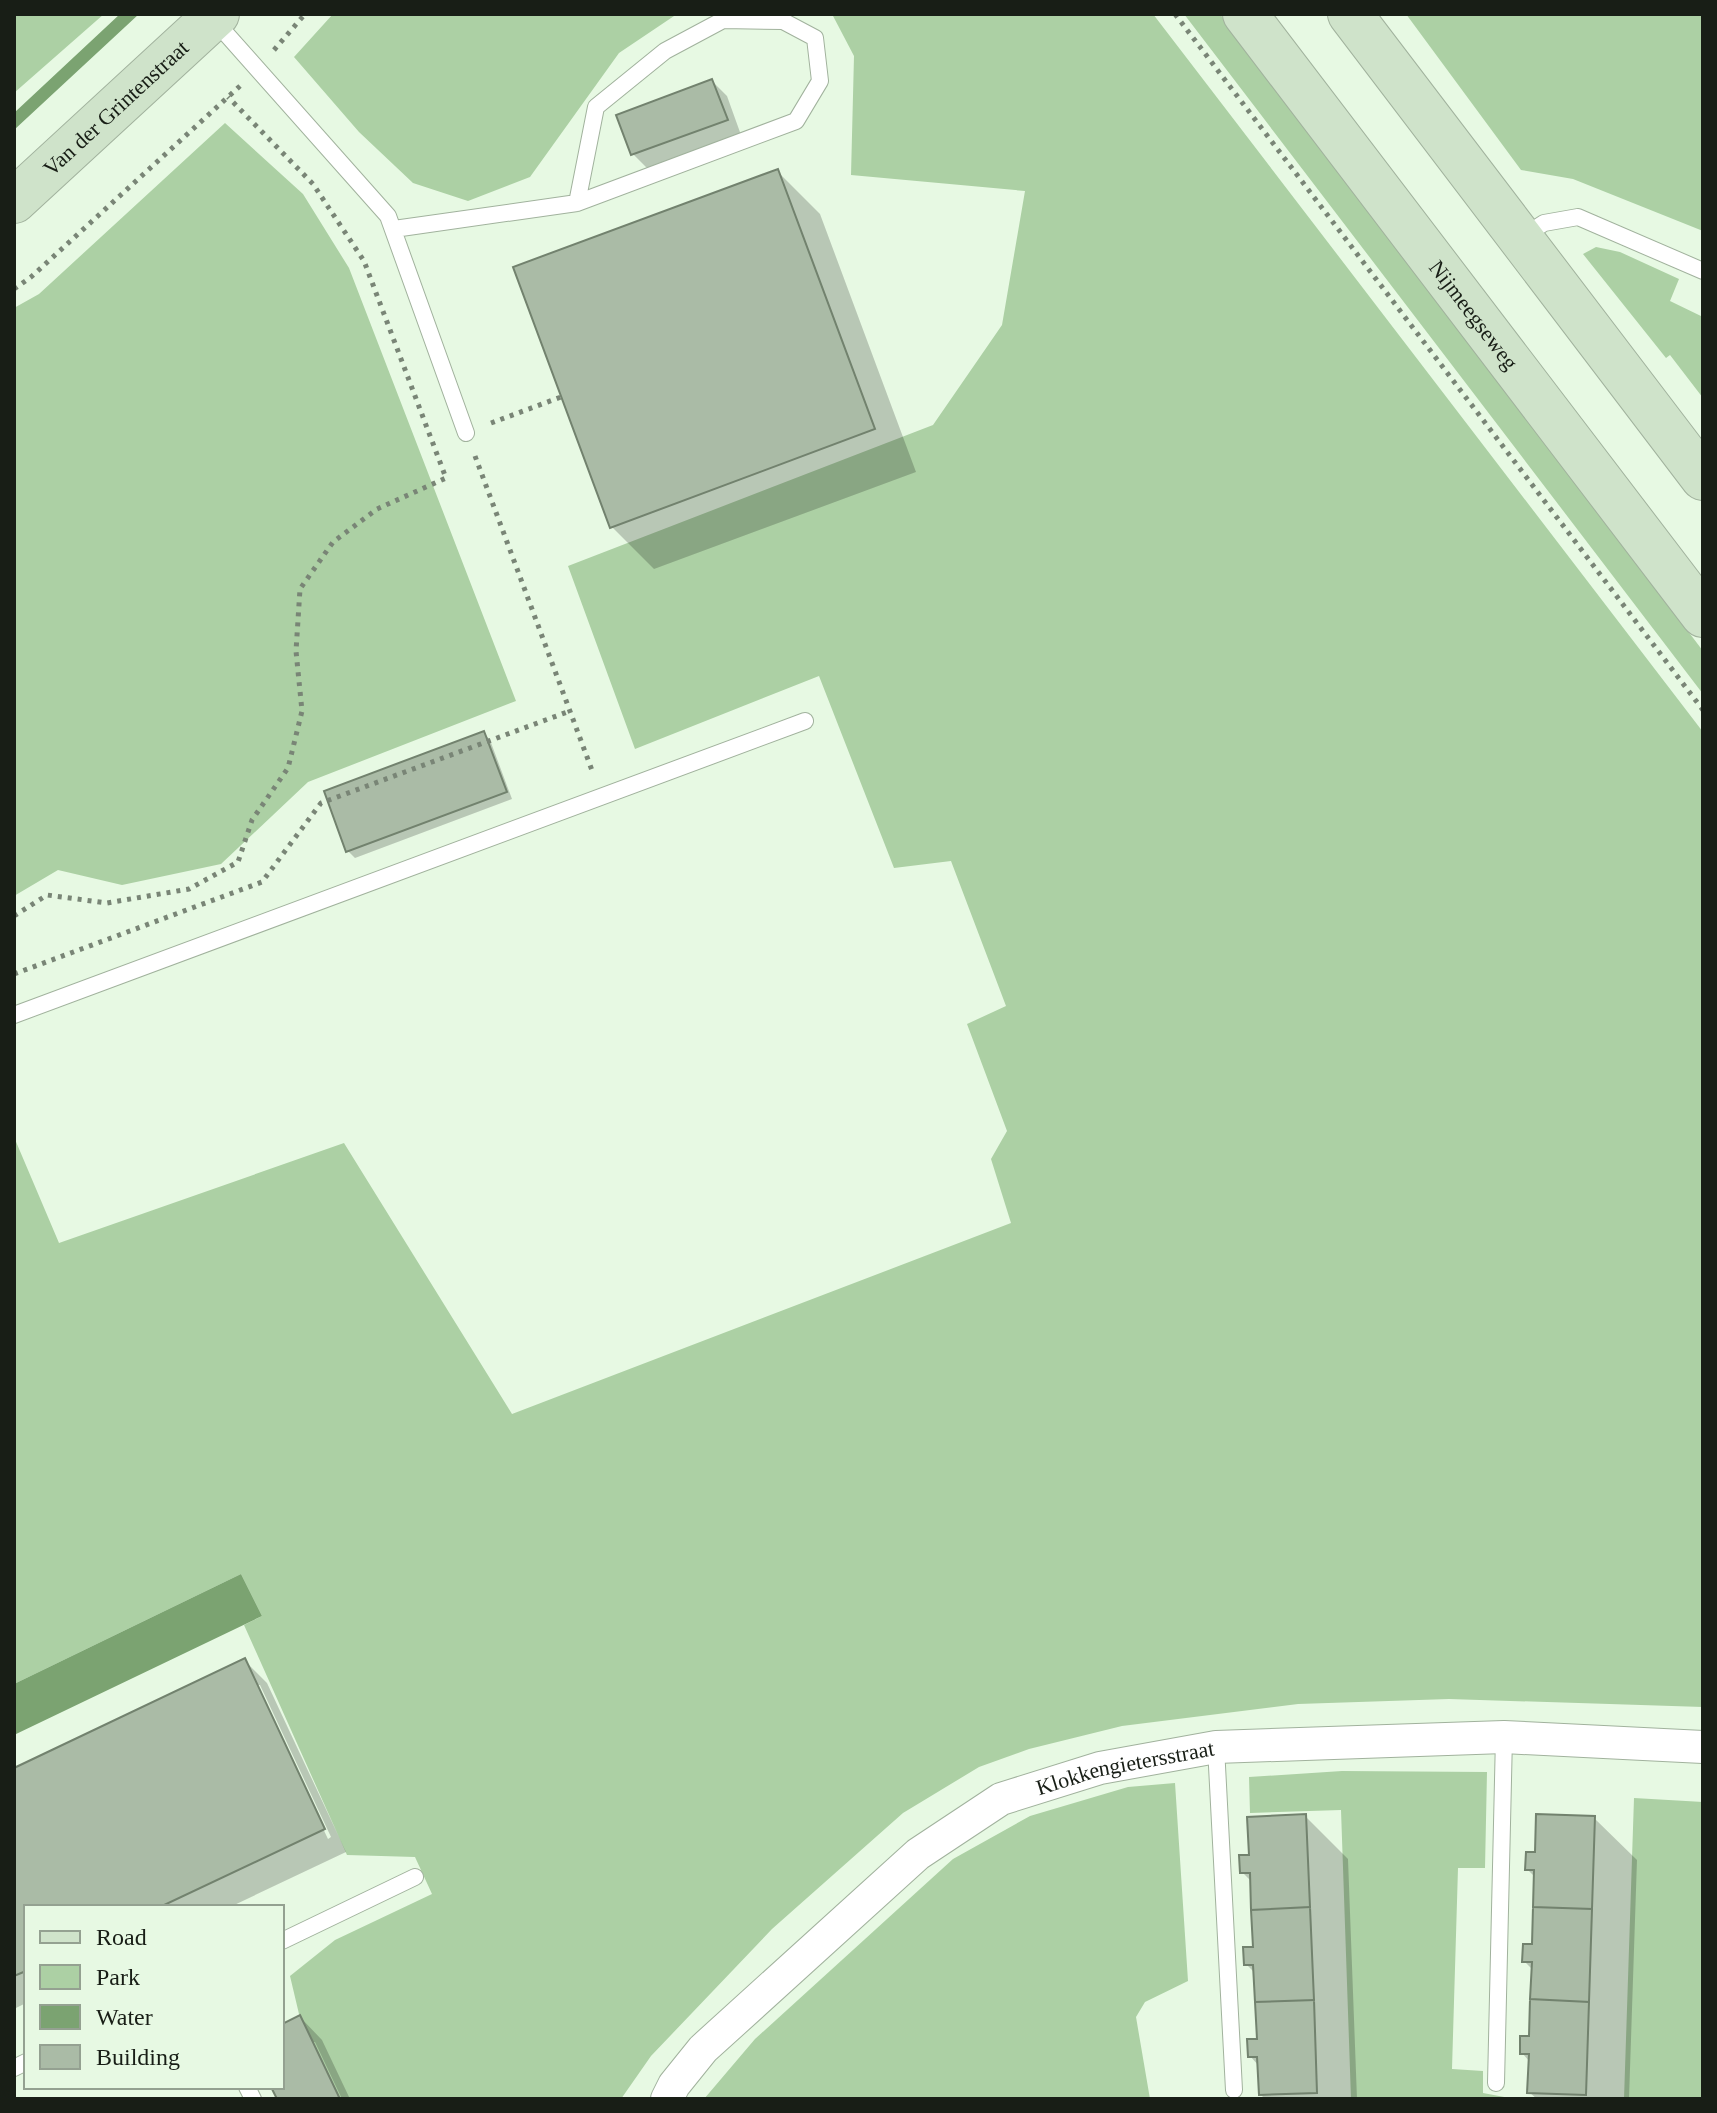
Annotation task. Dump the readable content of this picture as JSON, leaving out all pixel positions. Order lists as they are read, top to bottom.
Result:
{
  "streets": {
    "main road": ["Van der Grintenstraat", "Nijmeegseweg"],
    "street": ["Klokkengietersstraat"]
  },
  "legend": [
    "Road",
    "Park",
    "Water",
    "Building"
  ]
}
